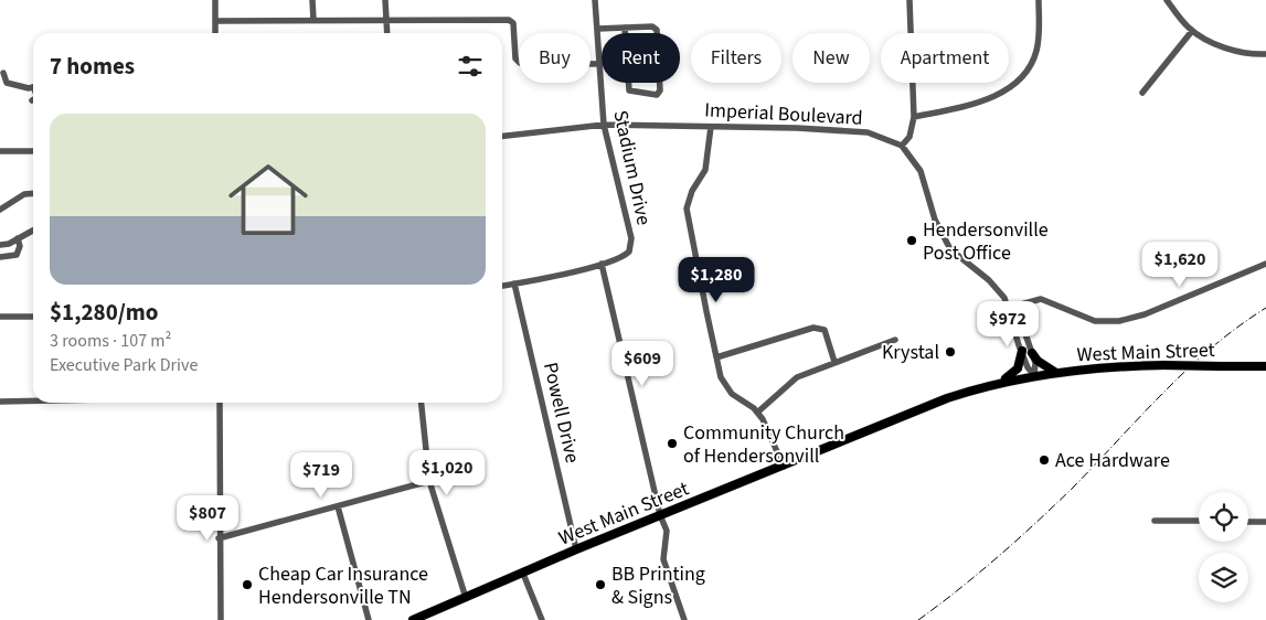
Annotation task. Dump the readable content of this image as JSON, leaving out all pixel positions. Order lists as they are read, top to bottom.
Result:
{
  "streets": {
    "main road": ["West Main Street"],
    "street": ["Imperial Boulevard", "Stadium Drive", "Powell Drive"]
  },
  "crossings": [
    ["Imperial Boulevard", "Stadium Drive"],
    ["Stadium Drive", "Powell Drive"],
    ["West Main Street", "Powell Drive"]
  ],
  "places": [
    "Hendersonville Post Office",
    "Krystal",
    "Community Church of Hendersonvill",
    "Ace Hardware",
    "Cheap Car Insurance Hendersonville TN",
    "BB Printing & Signs"
  ],
  "page": {
    "chip": [
      "Buy",
      "Rent",
      "Filters",
      "New",
      "Apartment"
    ],
    "heading": "7 homes",
    "list": [
      {
        "name": "$1,280/mo",
        "note": "3 rooms · 107 m² · Executive Park Drive"
      }
    ],
    "price": [
      "$1,620",
      "$1,280",
      "$972",
      "$609",
      "$1,020",
      "$719",
      "$807"
    ]
  }
}
